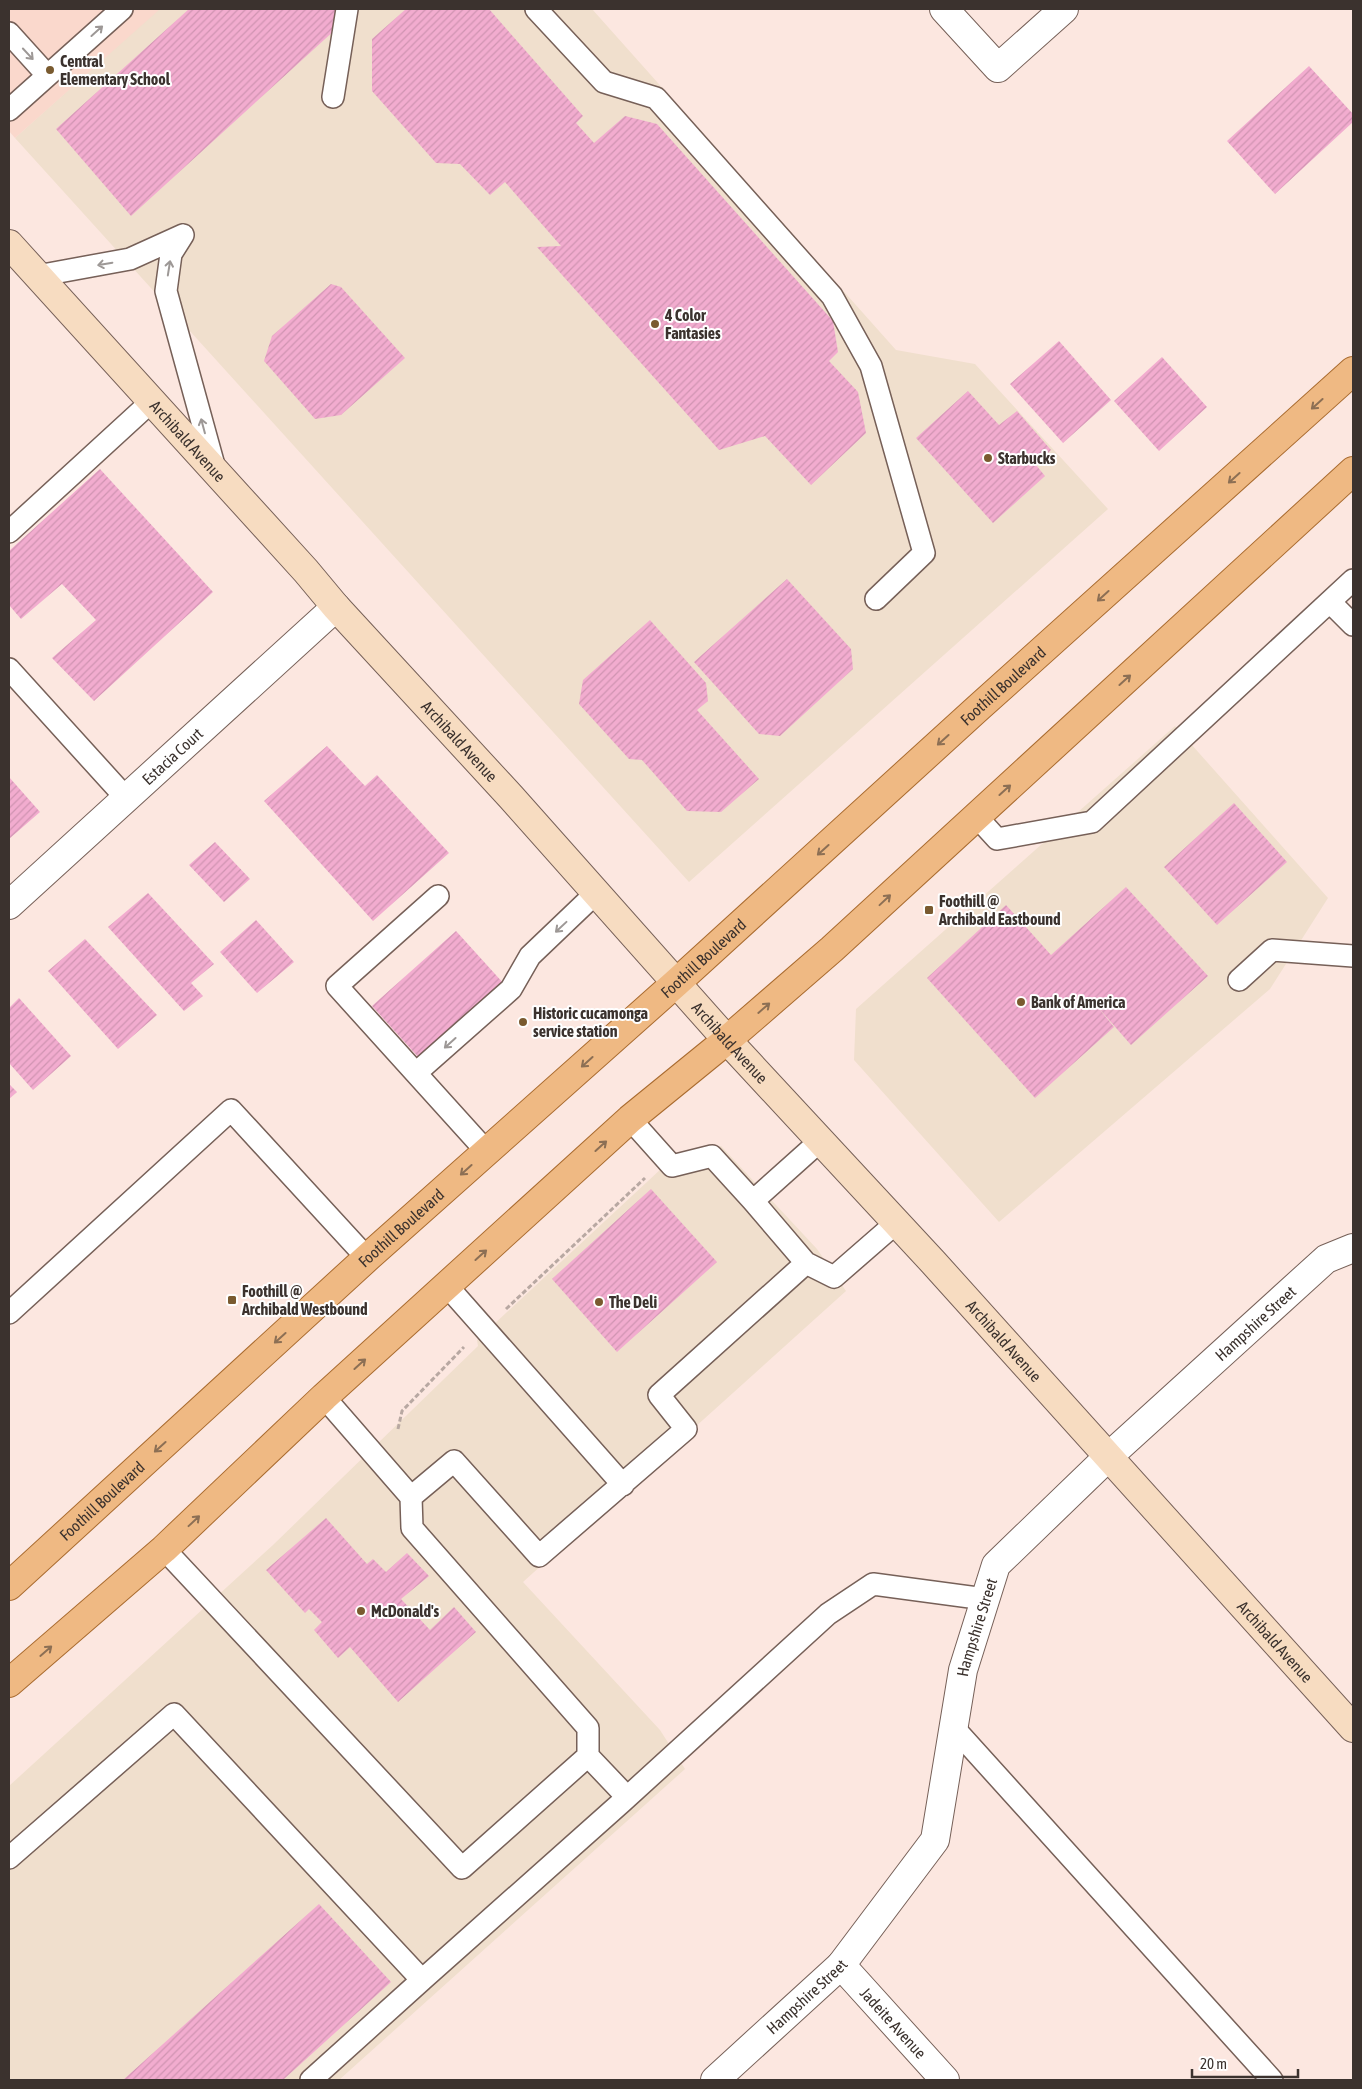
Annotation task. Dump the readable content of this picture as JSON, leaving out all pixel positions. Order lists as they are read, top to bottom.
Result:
{
  "streets": {
    "main road": ["Archibald Avenue", "Foothill Boulevard"],
    "street": ["Estacia Court", "Hampshire Street", "Jadeite Avenue"]
  },
  "crossings": [
    ["Archibald Avenue", "Foothill Boulevard"],
    ["Archibald Avenue", "Estacia Court"],
    ["Archibald Avenue", "Hampshire Street"],
    ["Hampshire Street", "Jadeite Avenue"]
  ],
  "places": {
    "other": [
      "Central Elementary School",
      "4 Color Fantasies",
      "Starbucks",
      "Bank of America",
      "Historic cucamonga service station",
      "The Deli",
      "McDonald's"
    ],
    "transit": ["Foothill @ Archibald Eastbound", "Foothill @ Archibald Westbound"]
  },
  "scale_bar": "20 m"
}
